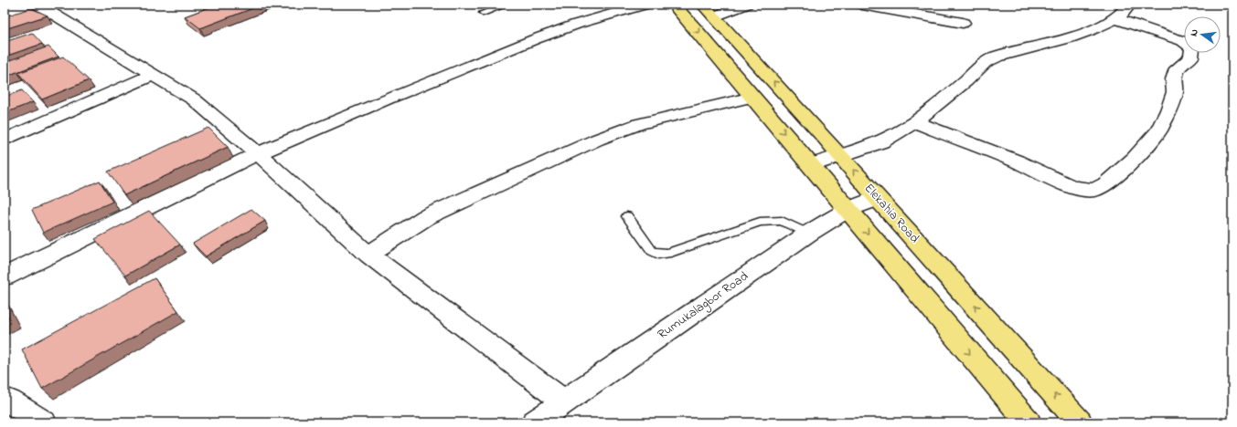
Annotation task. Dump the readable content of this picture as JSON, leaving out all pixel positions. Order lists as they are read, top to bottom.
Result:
{
  "streets": {
    "main road": ["Elekahia Road"],
    "street": ["Rumukalagbor Road"]
  },
  "crossings": [
    ["Elekahia Road", "Rumukalagbor Road"]
  ],
  "north": "left"
}
